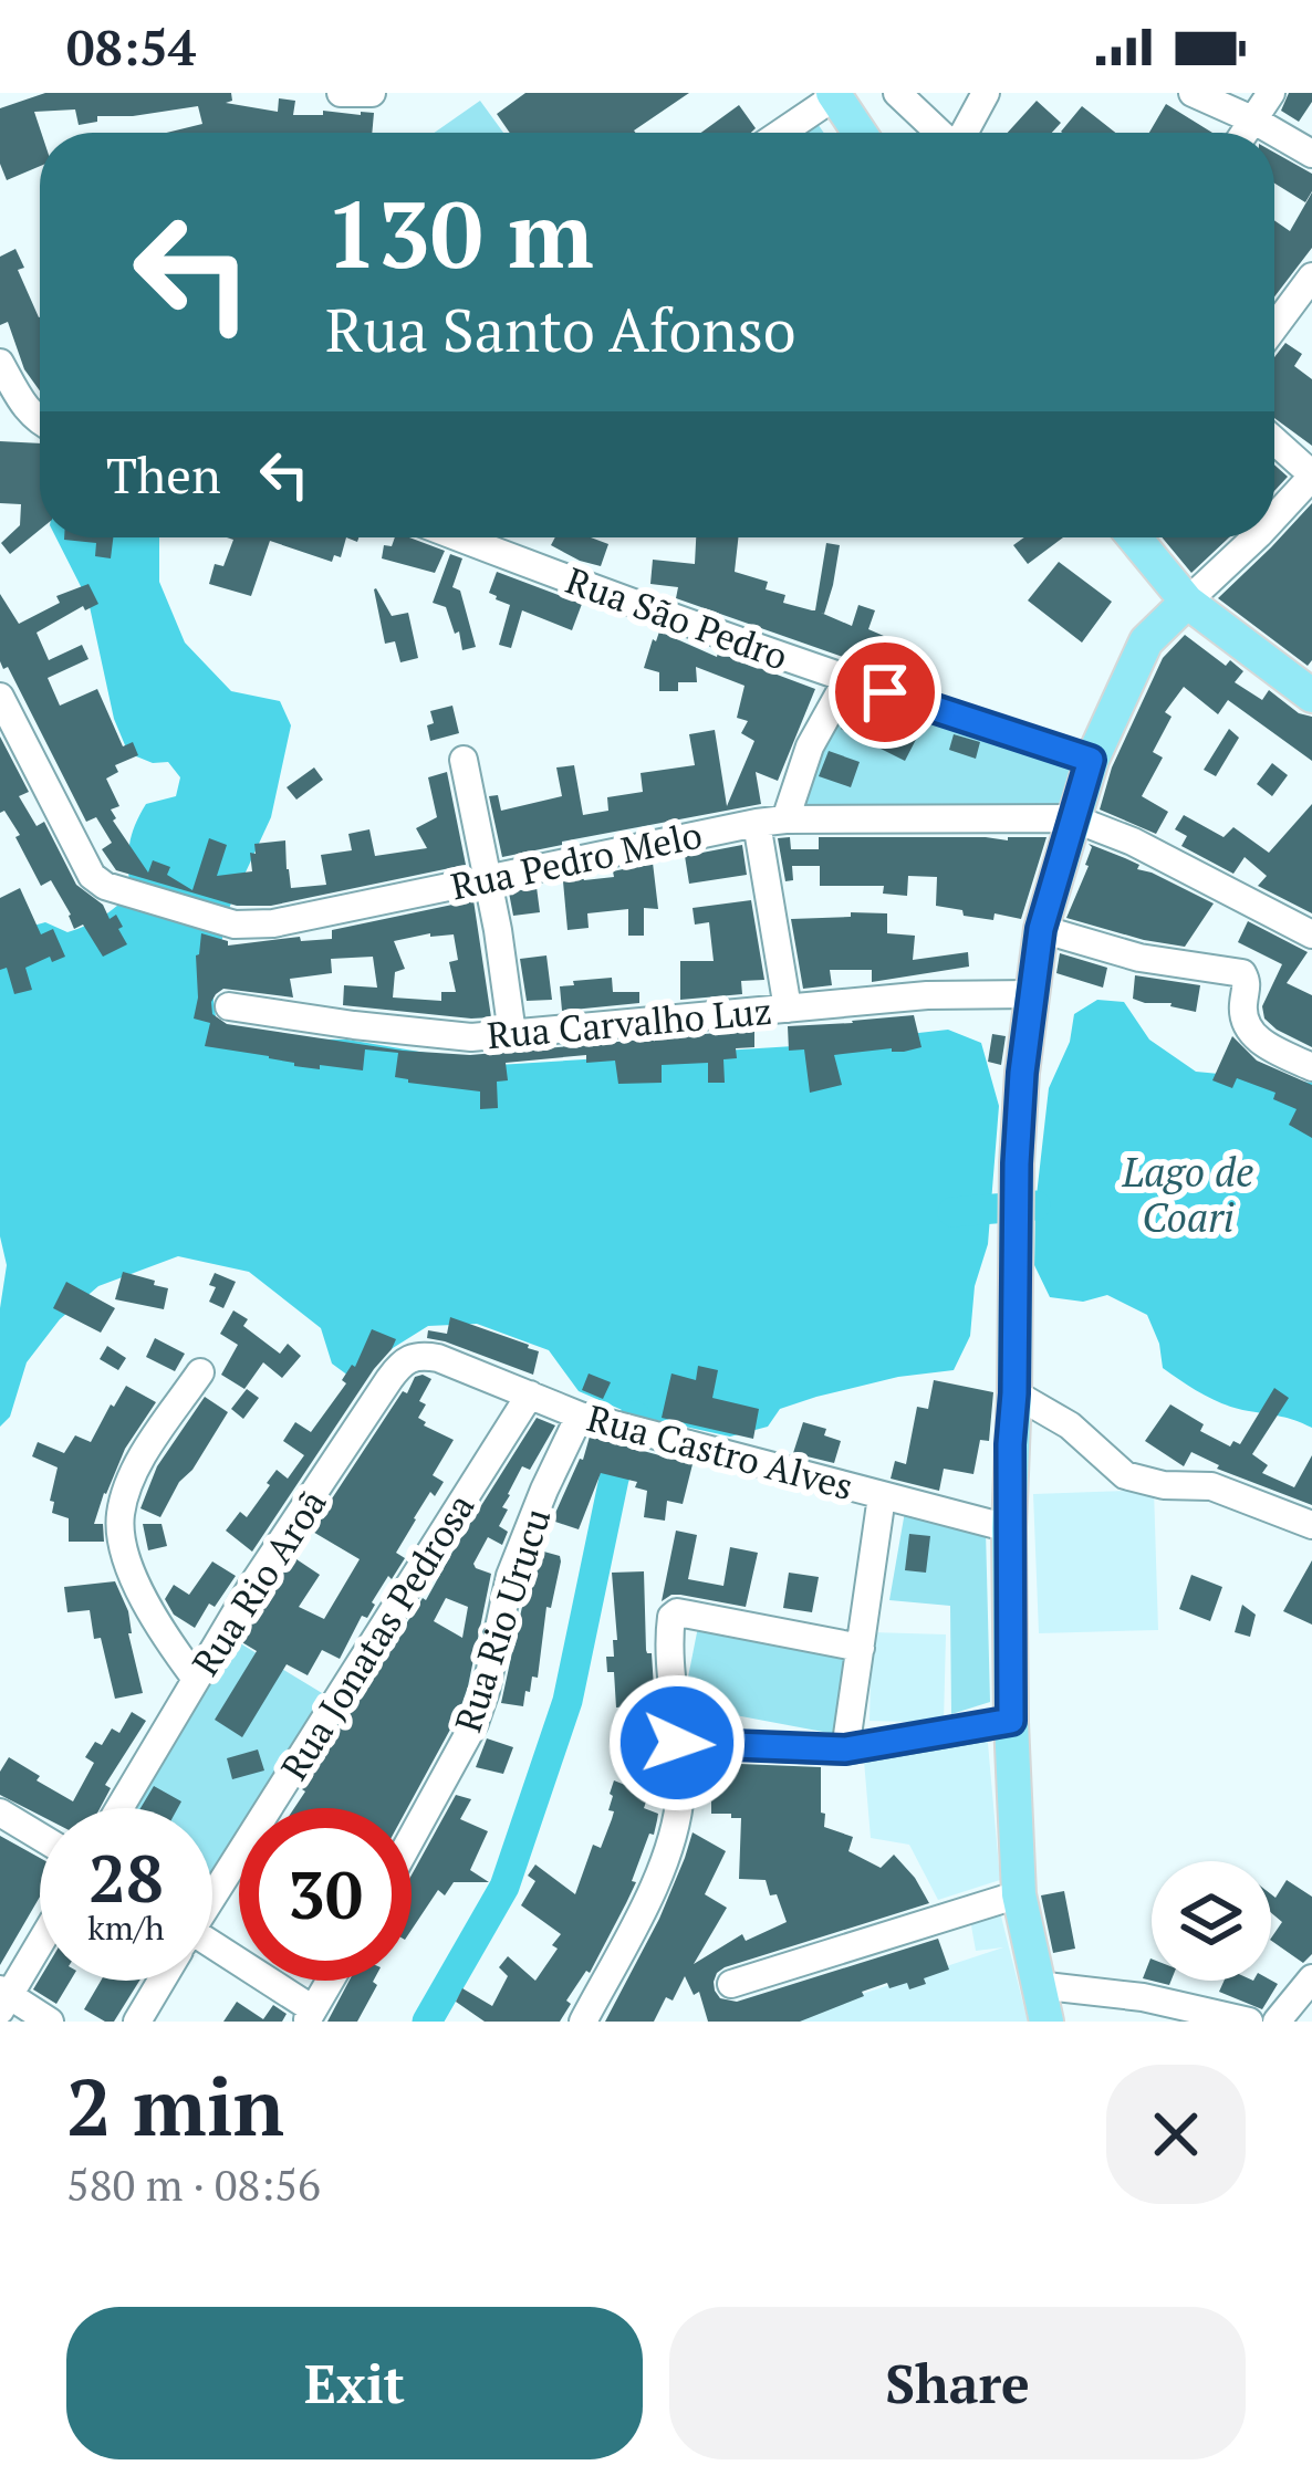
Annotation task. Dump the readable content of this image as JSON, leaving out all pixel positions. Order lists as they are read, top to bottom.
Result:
{
  "streets": {
    "street": [
      "Rua São Pedro",
      "Rua Pedro Melo",
      "Rua Carvalho Luz",
      "Rua Castro Alves",
      "Rua Rio Aroã",
      "Rua Rio Urucu",
      "Rua Jonatas Pedrosa"
    ]
  },
  "crossings": [
    ["Rua Castro Alves", "Rua Rio Aroã"],
    ["Rua Castro Alves", "Rua Rio Urucu"],
    ["Rua Castro Alves", "Rua Jonatas Pedrosa"]
  ],
  "water": ["Lago de Coari"],
  "page": {
    "status": "08:54",
    "turn": ["130 m", "Rua Santo Afonso"],
    "then": "Then",
    "speed": "28 km/h",
    "limit": "30",
    "heading": ["2 min", "580 m · 08:56"],
    "buttons": ["Exit", "Share"]
  }
}
